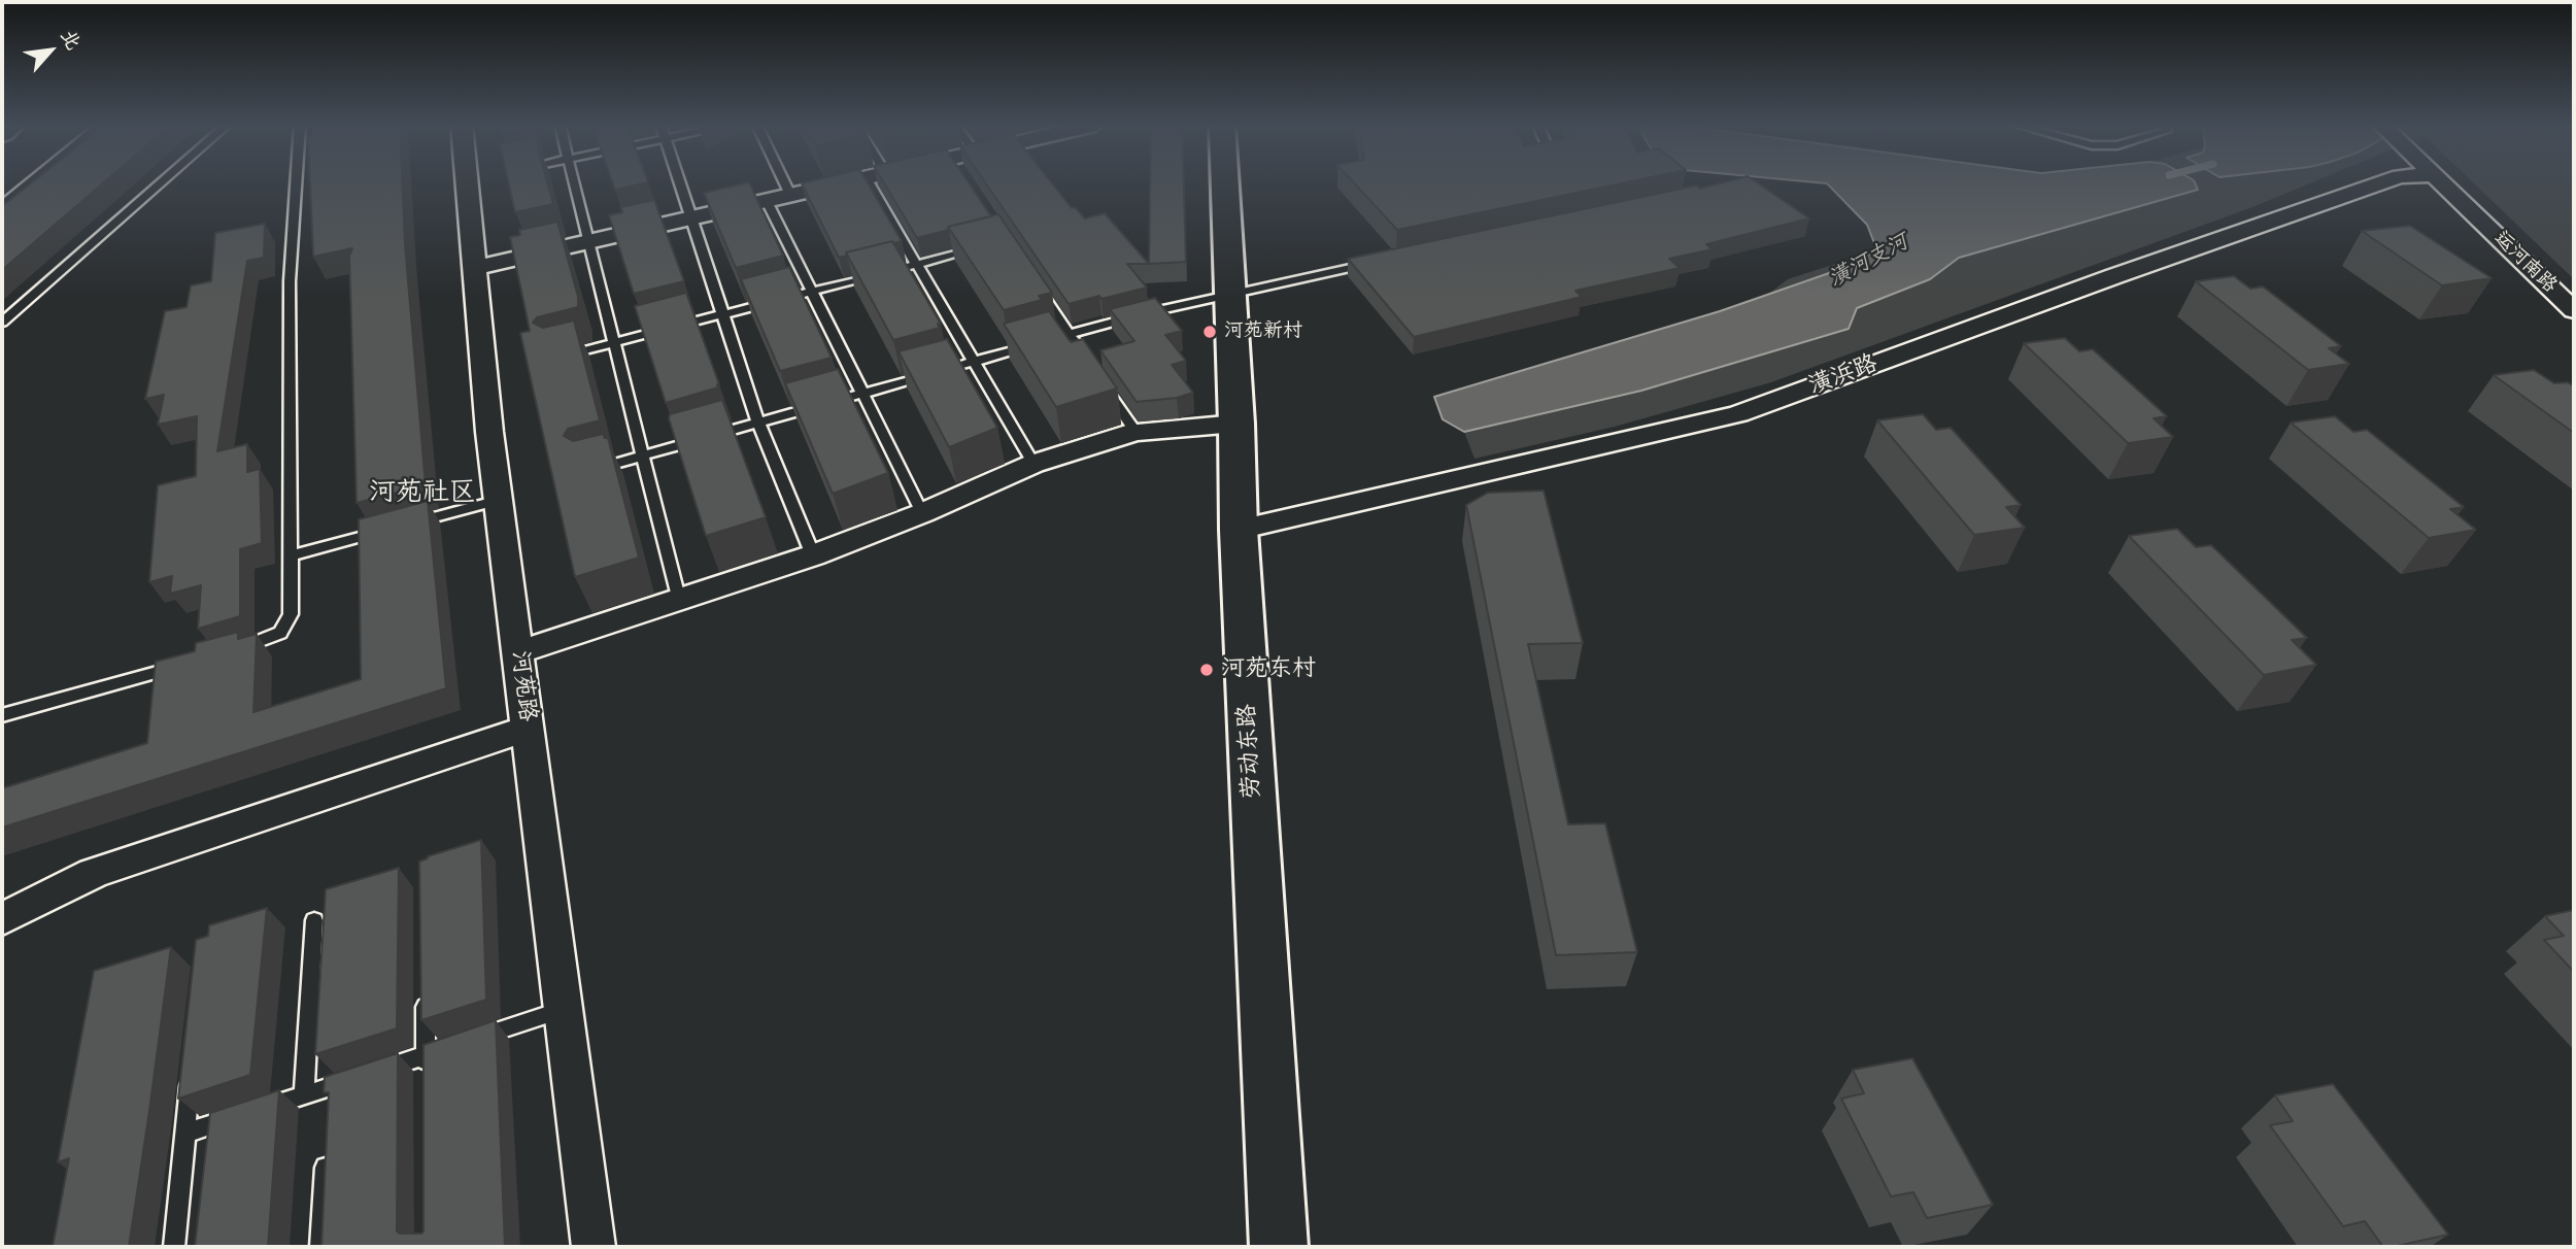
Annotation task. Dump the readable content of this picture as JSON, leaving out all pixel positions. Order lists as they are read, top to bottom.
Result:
{
  "streets": {
    "street": [
      "运河南路",
      "潢浜路",
      "河苑路",
      "劳动东路"
    ]
  },
  "crossings": [
    ["潢浜路", "劳动东路"]
  ],
  "districts": ["河苑社区"],
  "water": ["潢河支河"],
  "places": ["河苑新村", "河苑东村"],
  "north": "top right"
}
